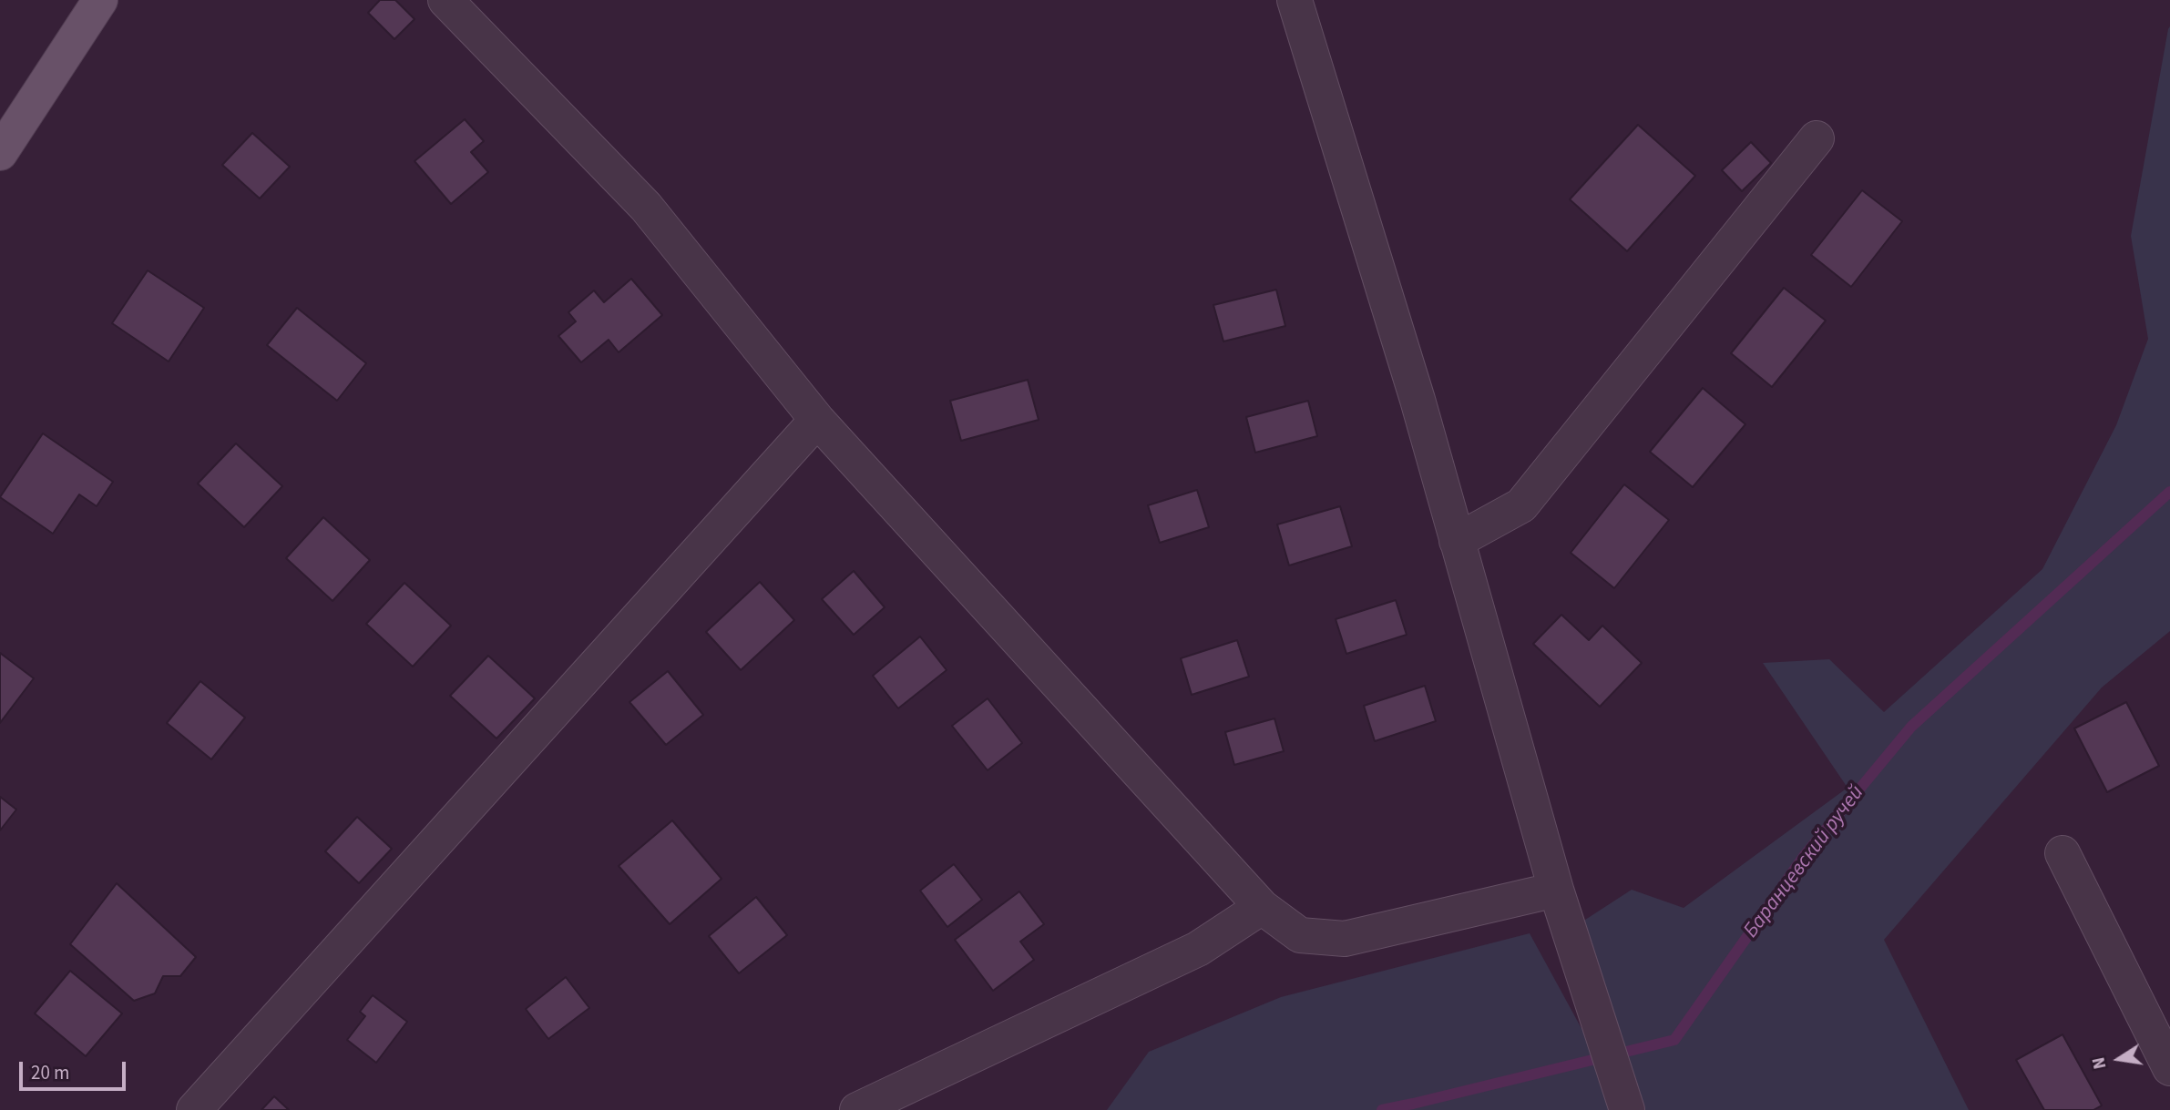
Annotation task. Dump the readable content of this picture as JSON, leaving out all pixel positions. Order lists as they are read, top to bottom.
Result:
{
  "water": ["Баранцевский ручей"],
  "scale_bar": "20 m",
  "north": "left"
}
